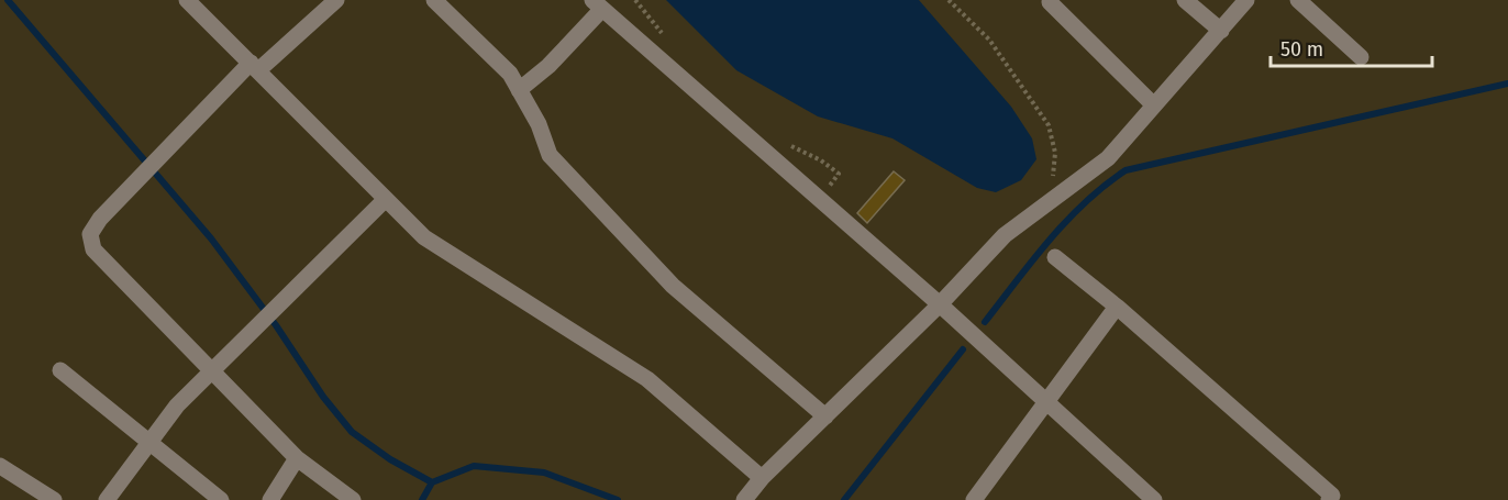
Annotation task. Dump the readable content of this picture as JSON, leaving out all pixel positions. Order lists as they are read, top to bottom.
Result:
{
  "scale_bar": "50 m"
}
